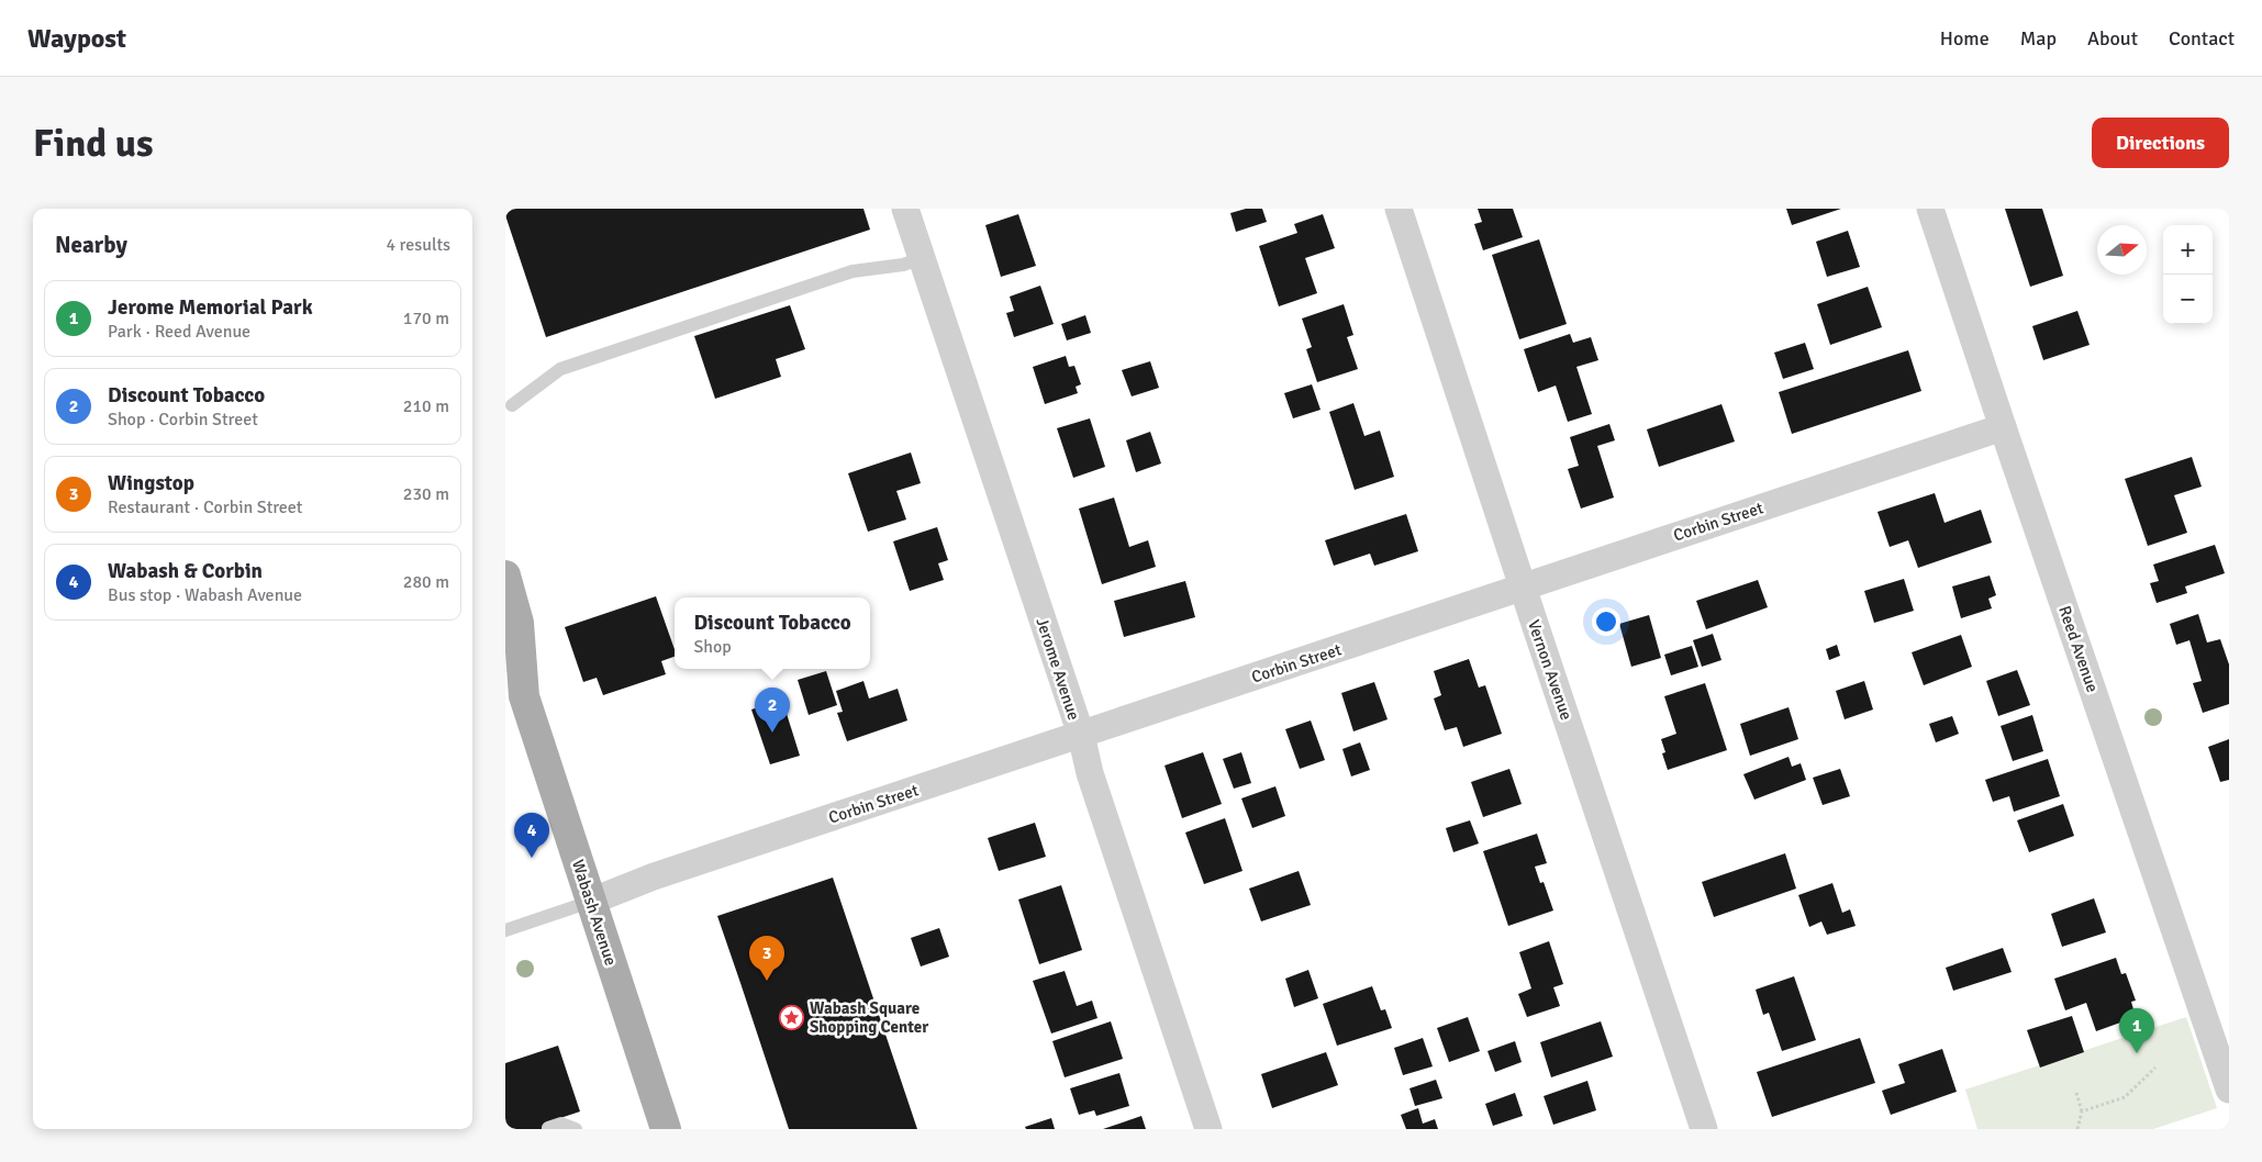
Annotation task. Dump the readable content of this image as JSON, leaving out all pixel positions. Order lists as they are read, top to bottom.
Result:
{
  "streets": {
    "main road": ["Wabash Avenue"],
    "street": [
      "Corbin Street",
      "Reed Avenue",
      "Jerome Avenue",
      "Vernon Avenue"
    ]
  },
  "crossings": [
    ["Corbin Street", "Reed Avenue"],
    ["Corbin Street", "Jerome Avenue"],
    ["Corbin Street", "Vernon Avenue"],
    ["Corbin Street", "Wabash Avenue"]
  ],
  "places": {
    "place": ["Wabash Square Shopping Center"]
  },
  "north": "right",
  "page": {
    "header": "Waypost",
    "nav": [
      "Home",
      "Map",
      "About",
      "Contact"
    ],
    "buttons": "Directions",
    "title": "Find us",
    "heading": ["Nearby", "4 results"],
    "map_buttons": ["+", "−"],
    "list": [
      {
        "mark": "1",
        "name": "Jerome Memorial Park",
        "note": "Park · Reed Avenue",
        "value": "170 m"
      },
      {
        "mark": "2",
        "name": "Discount Tobacco",
        "note": "Shop · Corbin Street",
        "value": "210 m"
      },
      {
        "mark": "3",
        "name": "Wingstop",
        "note": "Restaurant · Corbin Street",
        "value": "230 m"
      },
      {
        "mark": "4",
        "name": "Wabash & Corbin",
        "note": "Bus stop · Wabash Avenue",
        "value": "280 m"
      }
    ],
    "popup": ["Discount Tobacco", "Shop"],
    "pins": [
      "2",
      "4",
      "3",
      "1"
    ]
  }
}
